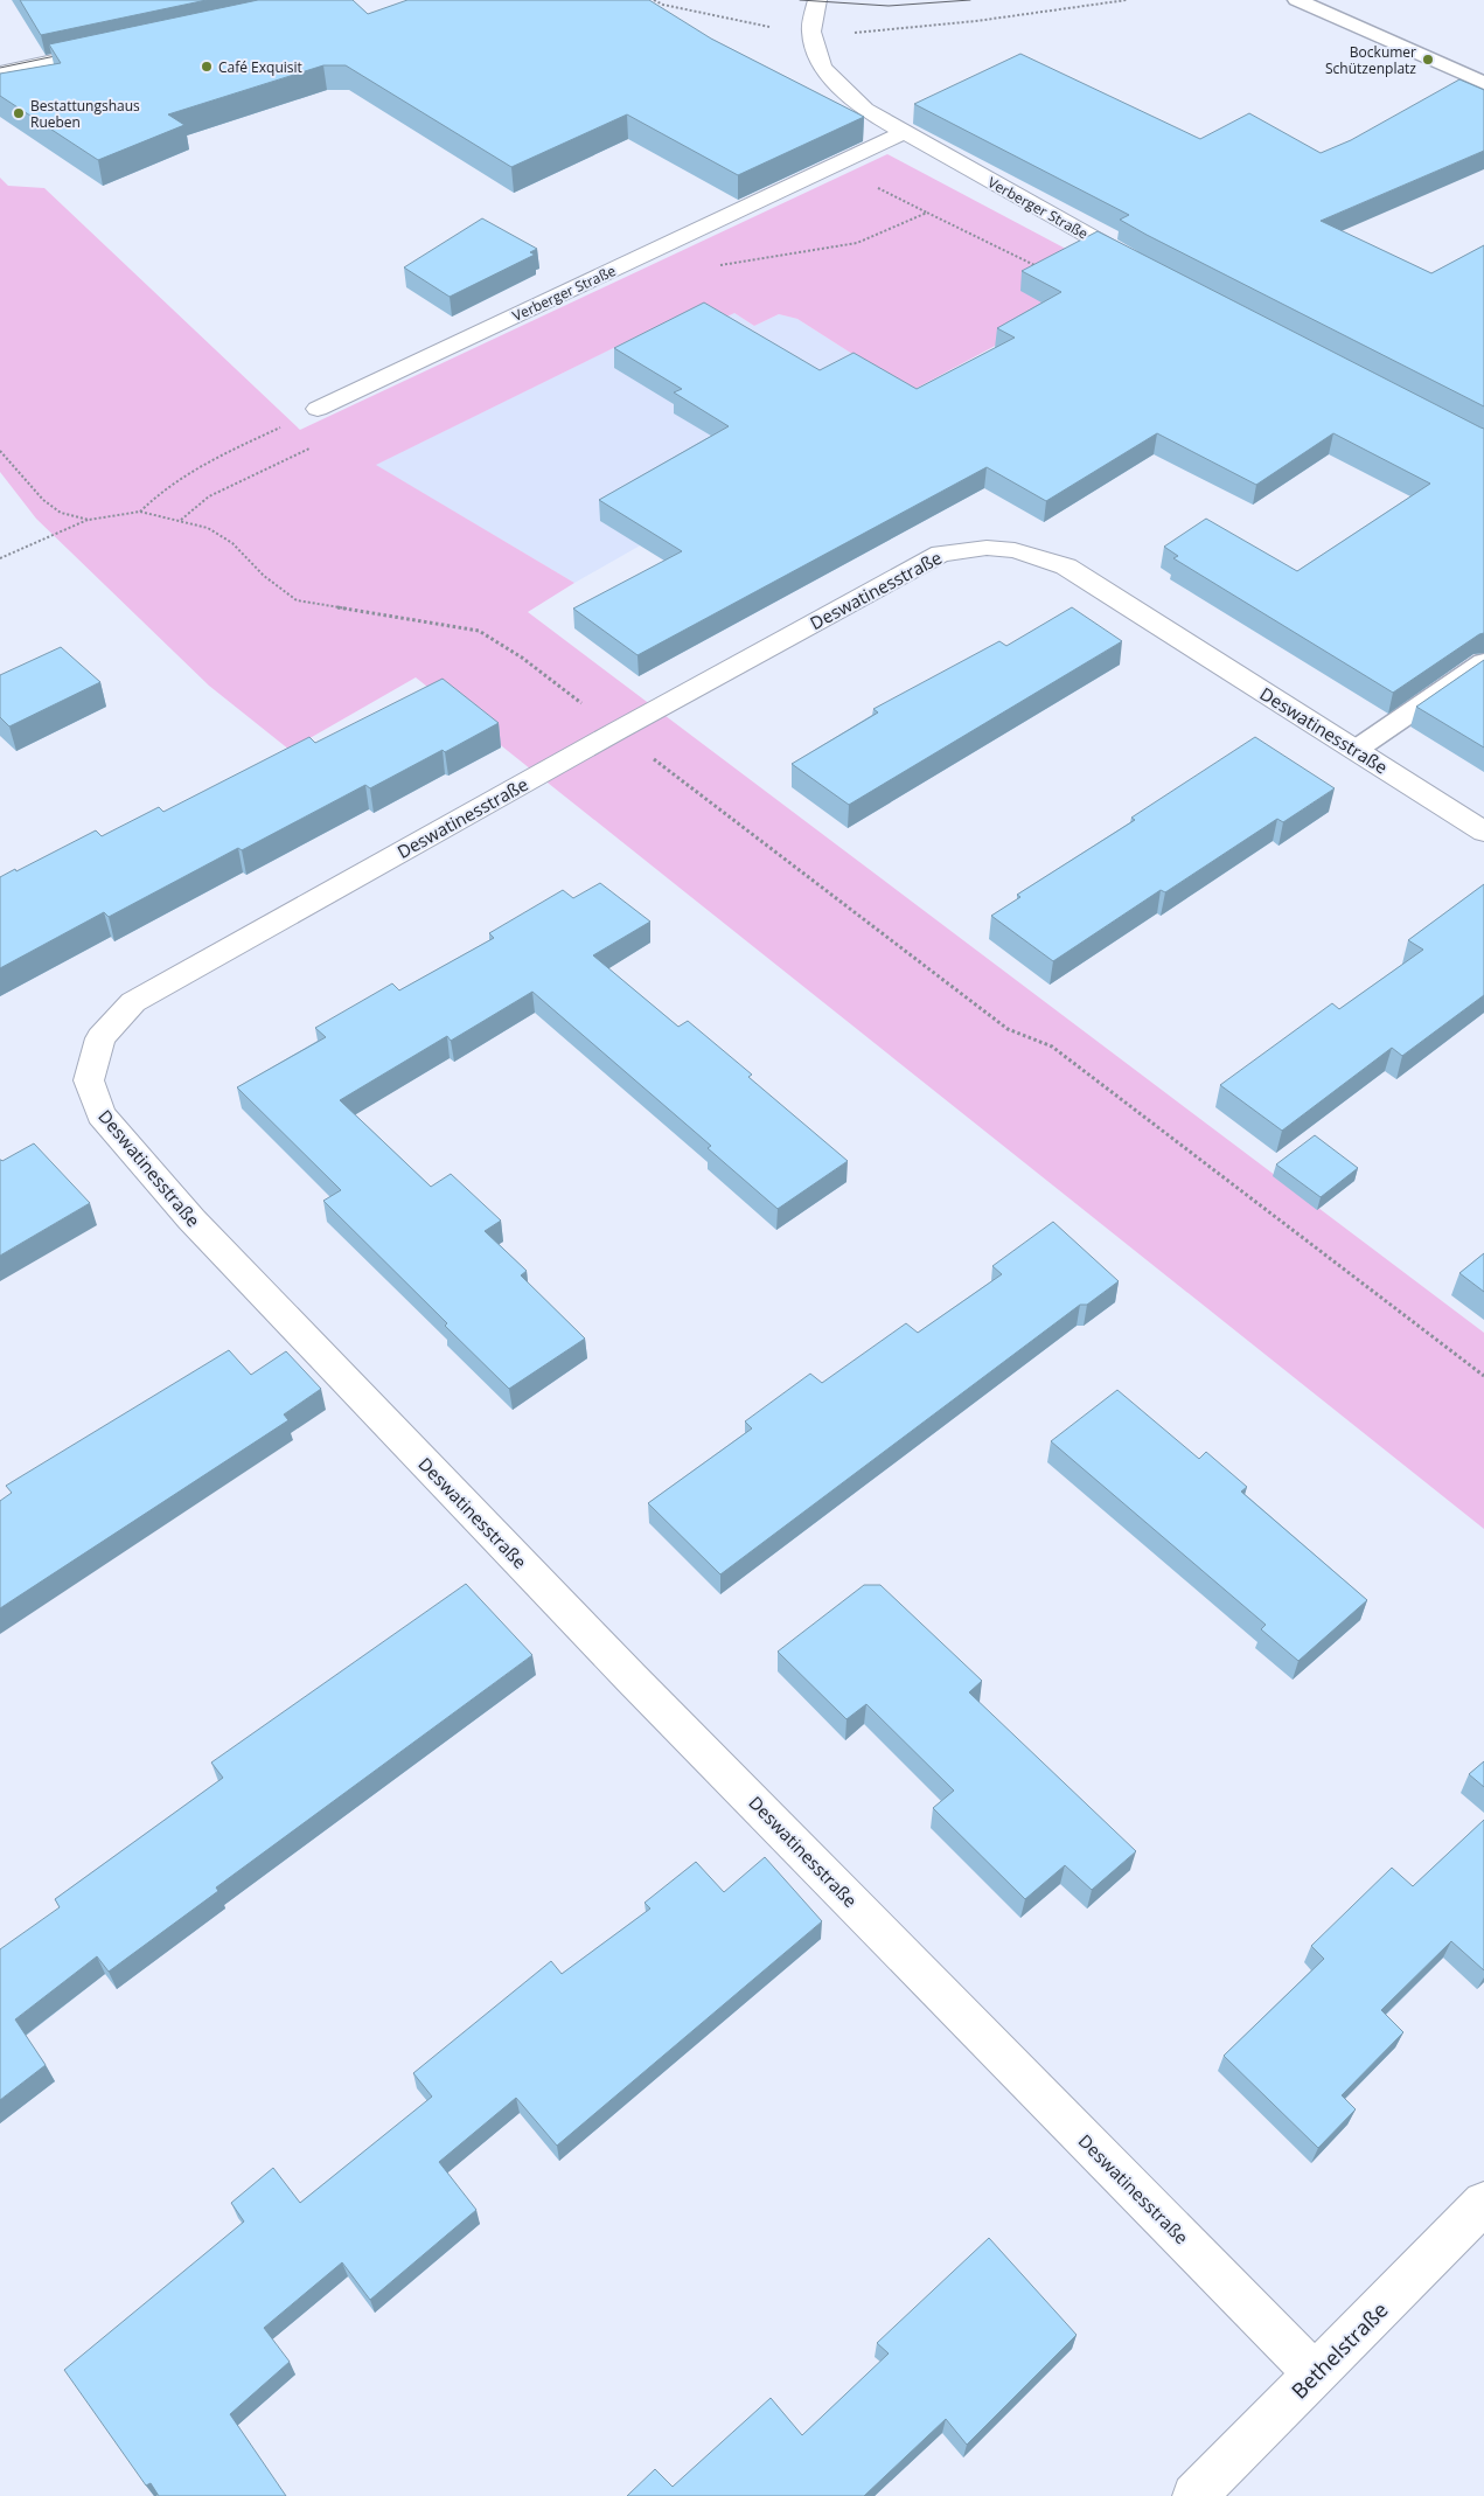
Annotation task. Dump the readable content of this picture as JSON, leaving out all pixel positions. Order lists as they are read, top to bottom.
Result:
{
  "streets": {
    "street": ["Verberger Straße", "Deswatinesstraße", "Bethelstraße"]
  },
  "crossings": [
    ["Deswatinesstraße", "Bethelstraße"]
  ],
  "places": ["Bockumer Schützenplatz", "Café Exquisit", "Bestattungshaus Rueben"]
}
